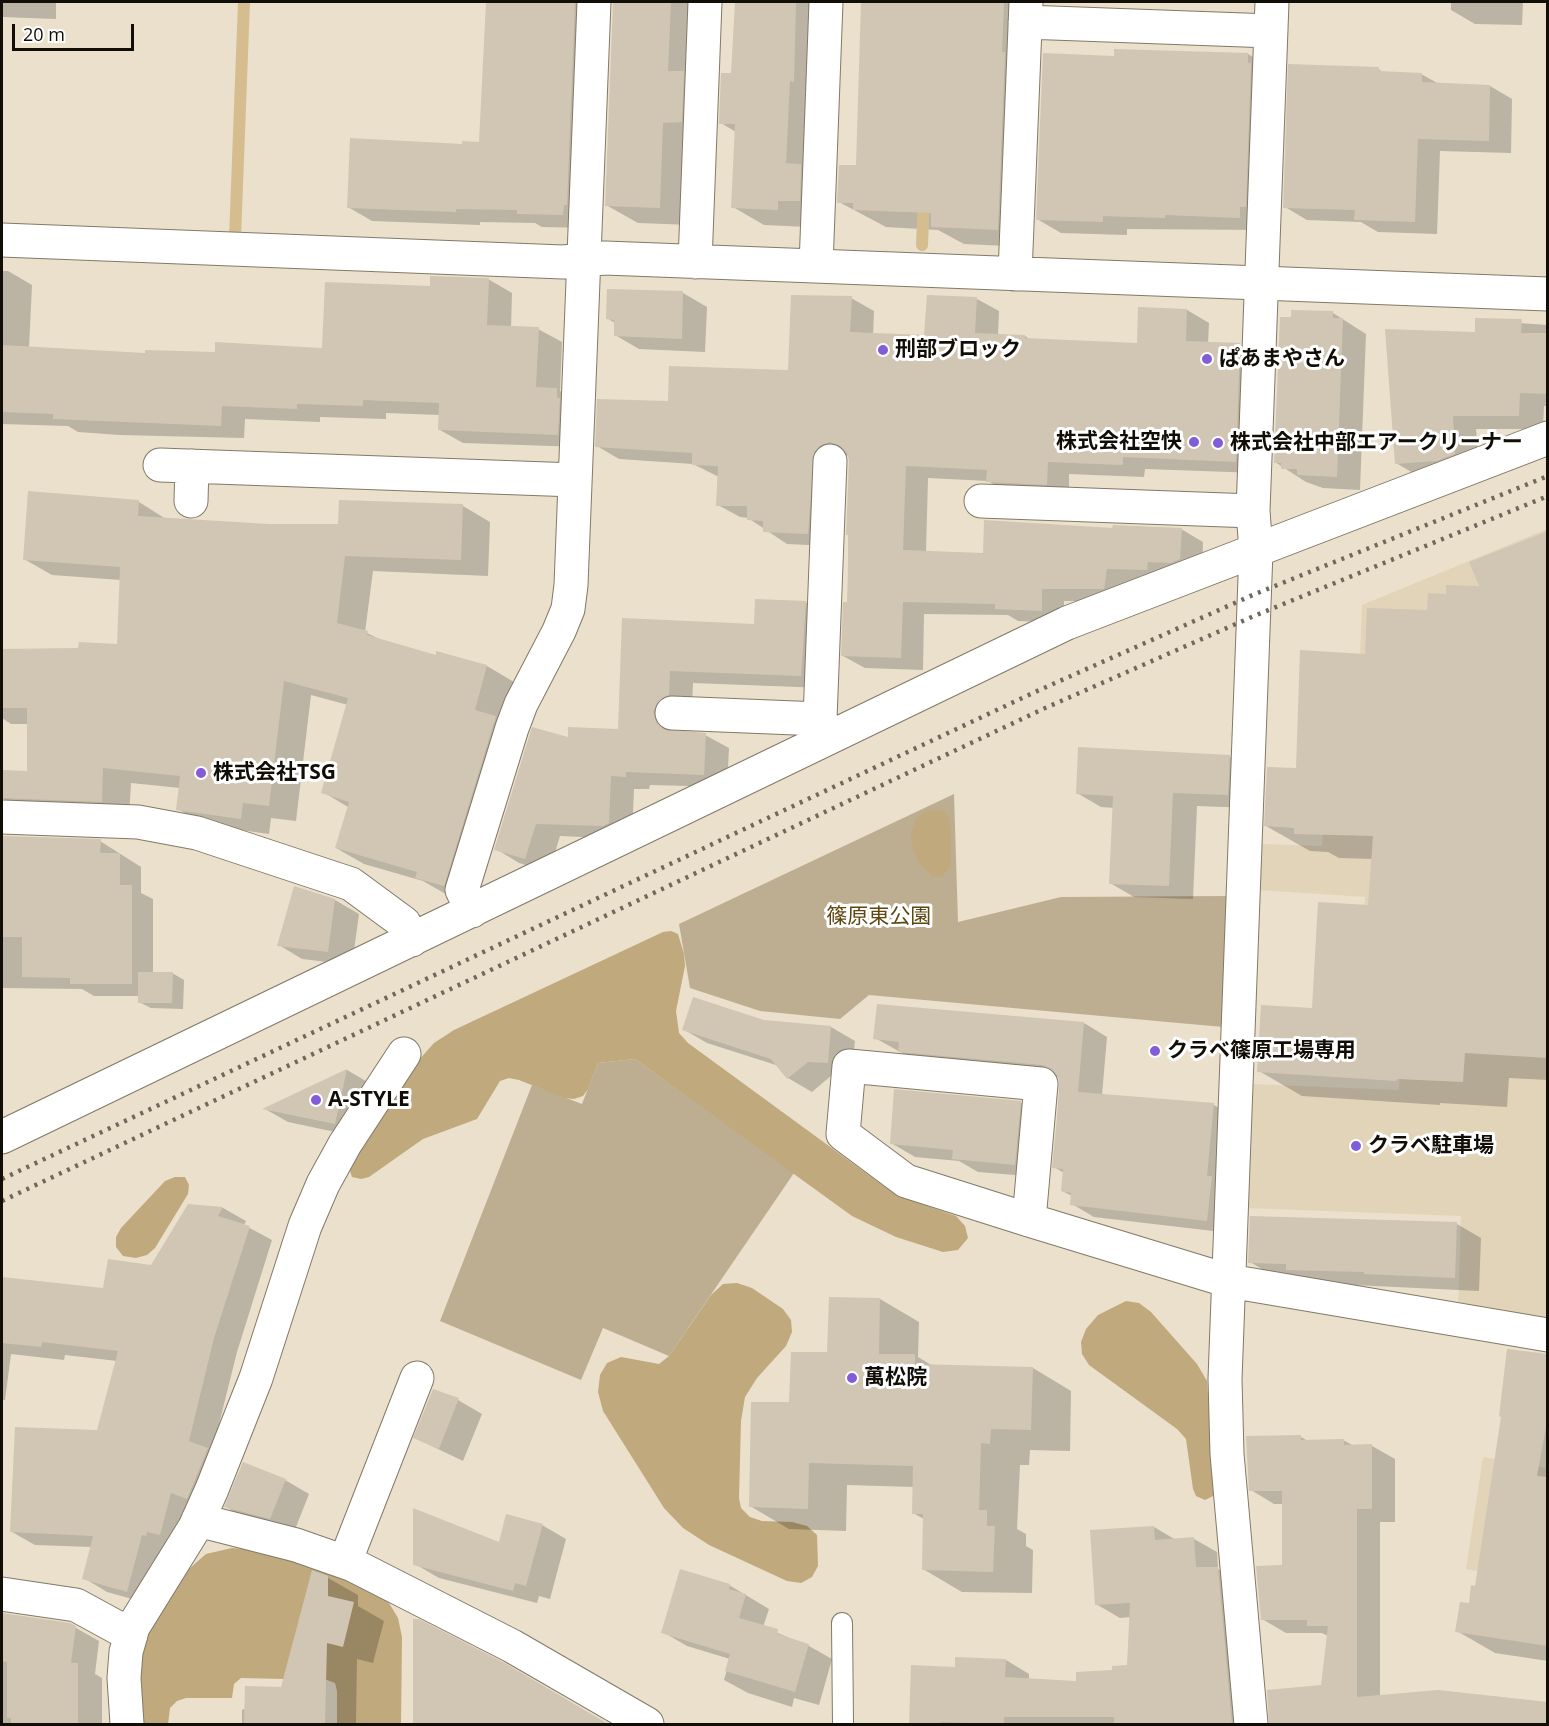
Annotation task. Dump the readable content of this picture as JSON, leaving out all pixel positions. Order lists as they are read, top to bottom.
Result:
{
  "parks": ["篠原東公園"],
  "places": [
    "刑部ブロック",
    "ぱあまやさん",
    "株式会社空快",
    "株式会社中部エアークリーナー",
    "株式会社TSG",
    "クラベ篠原工場専用",
    "A-STYLE",
    "クラベ駐車場",
    "萬松院"
  ],
  "scale_bar": "20 m"
}
